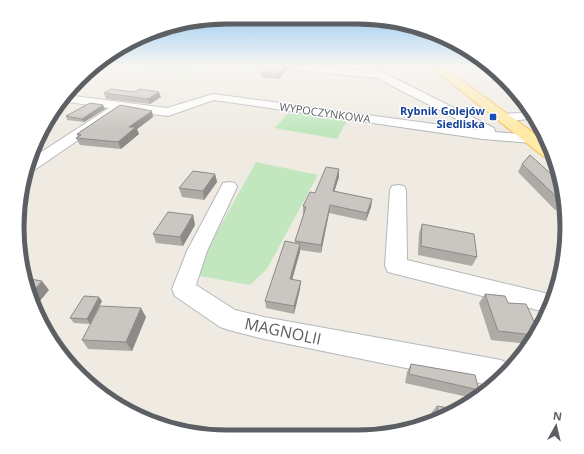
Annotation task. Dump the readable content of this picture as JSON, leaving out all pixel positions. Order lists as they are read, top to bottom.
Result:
{
  "streets": {
    "street": ["WYPOCZYNKOWA", "MAGNOLII"]
  },
  "places": {
    "transit": ["Rybnik Golejów Siedliska"]
  },
  "north": "top"
}
